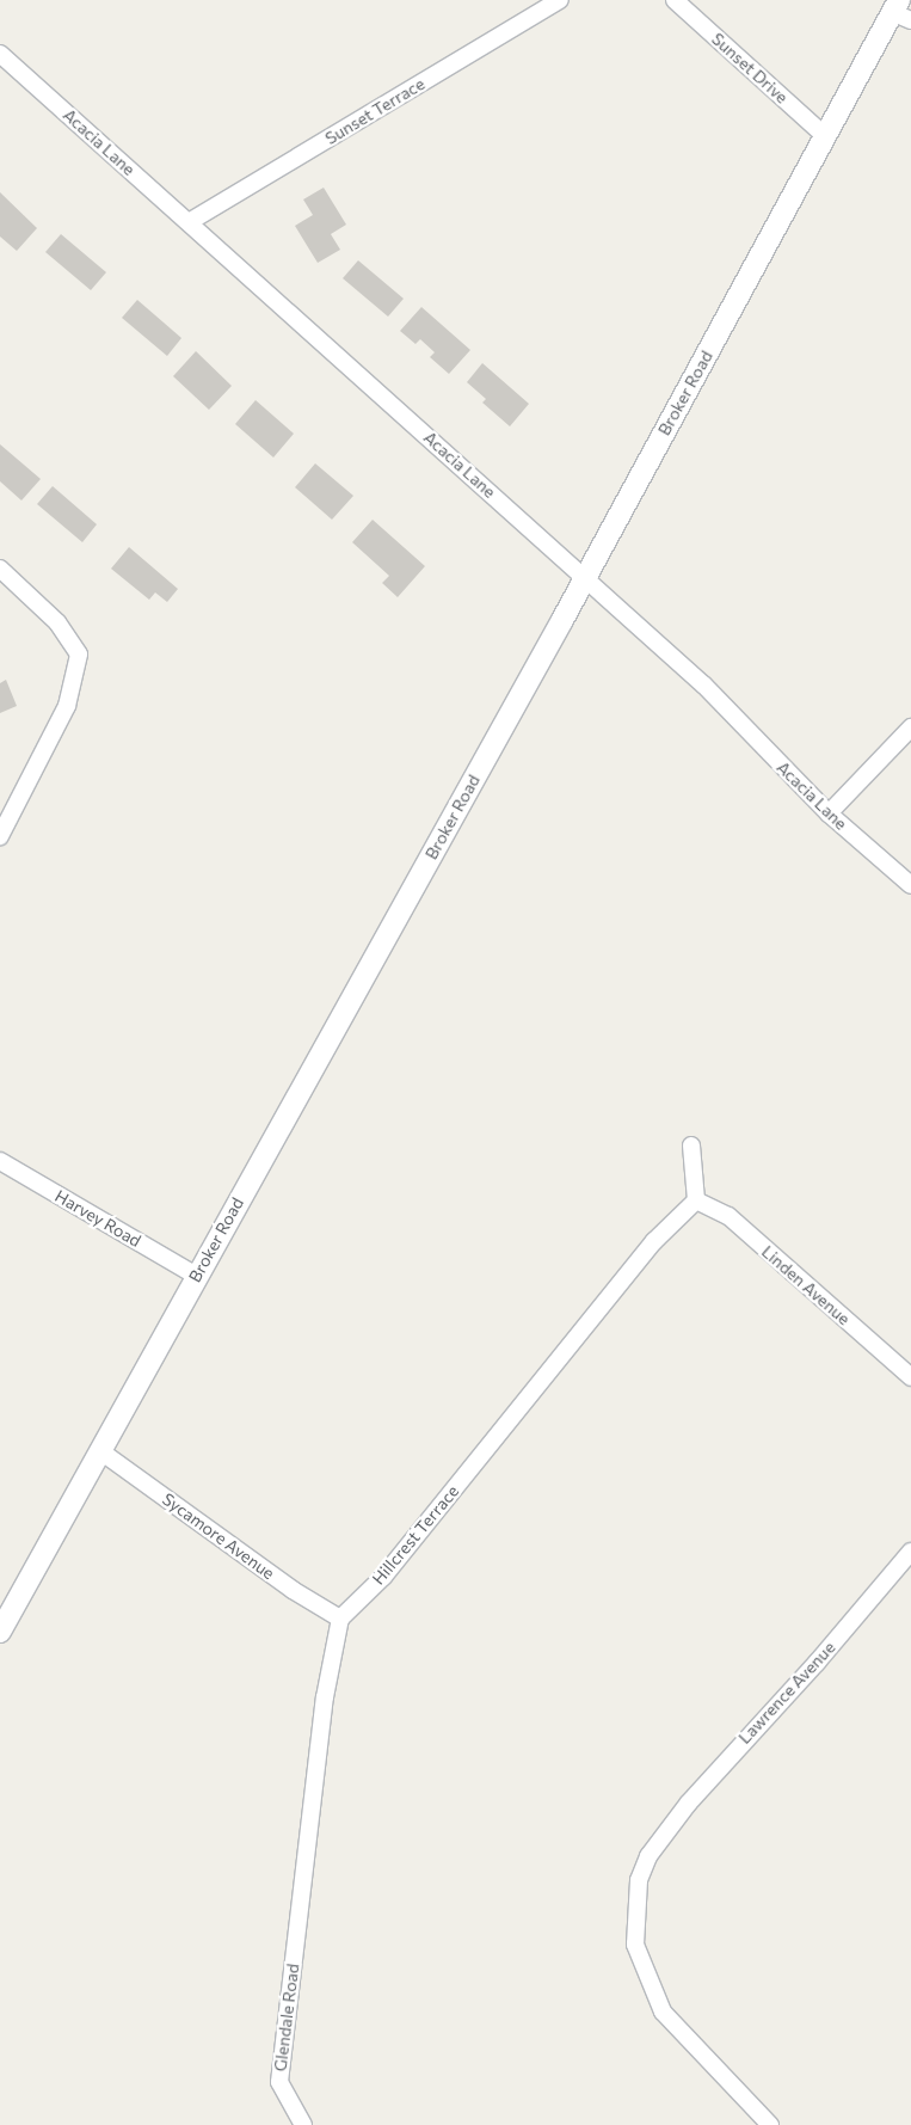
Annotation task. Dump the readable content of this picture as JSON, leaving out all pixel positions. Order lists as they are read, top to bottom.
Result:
{
  "streets": {
    "street": [
      "Sunset Drive",
      "Sunset Terrace",
      "Acacia Lane",
      "Broker Road",
      "Harvey Road",
      "Linden Avenue",
      "Hillcrest Terrace",
      "Sycamore Avenue",
      "Lawrence Avenue",
      "Glendale Road"
    ]
  },
  "crossings": [
    ["Sunset Drive", "Broker Road"],
    ["Sunset Terrace", "Acacia Lane"],
    ["Acacia Lane", "Broker Road"],
    ["Broker Road", "Harvey Road"],
    ["Broker Road", "Sycamore Avenue"],
    ["Linden Avenue", "Hillcrest Terrace"],
    ["Hillcrest Terrace", "Sycamore Avenue"],
    ["Hillcrest Terrace", "Glendale Road"],
    ["Sycamore Avenue", "Glendale Road"]
  ]
}
